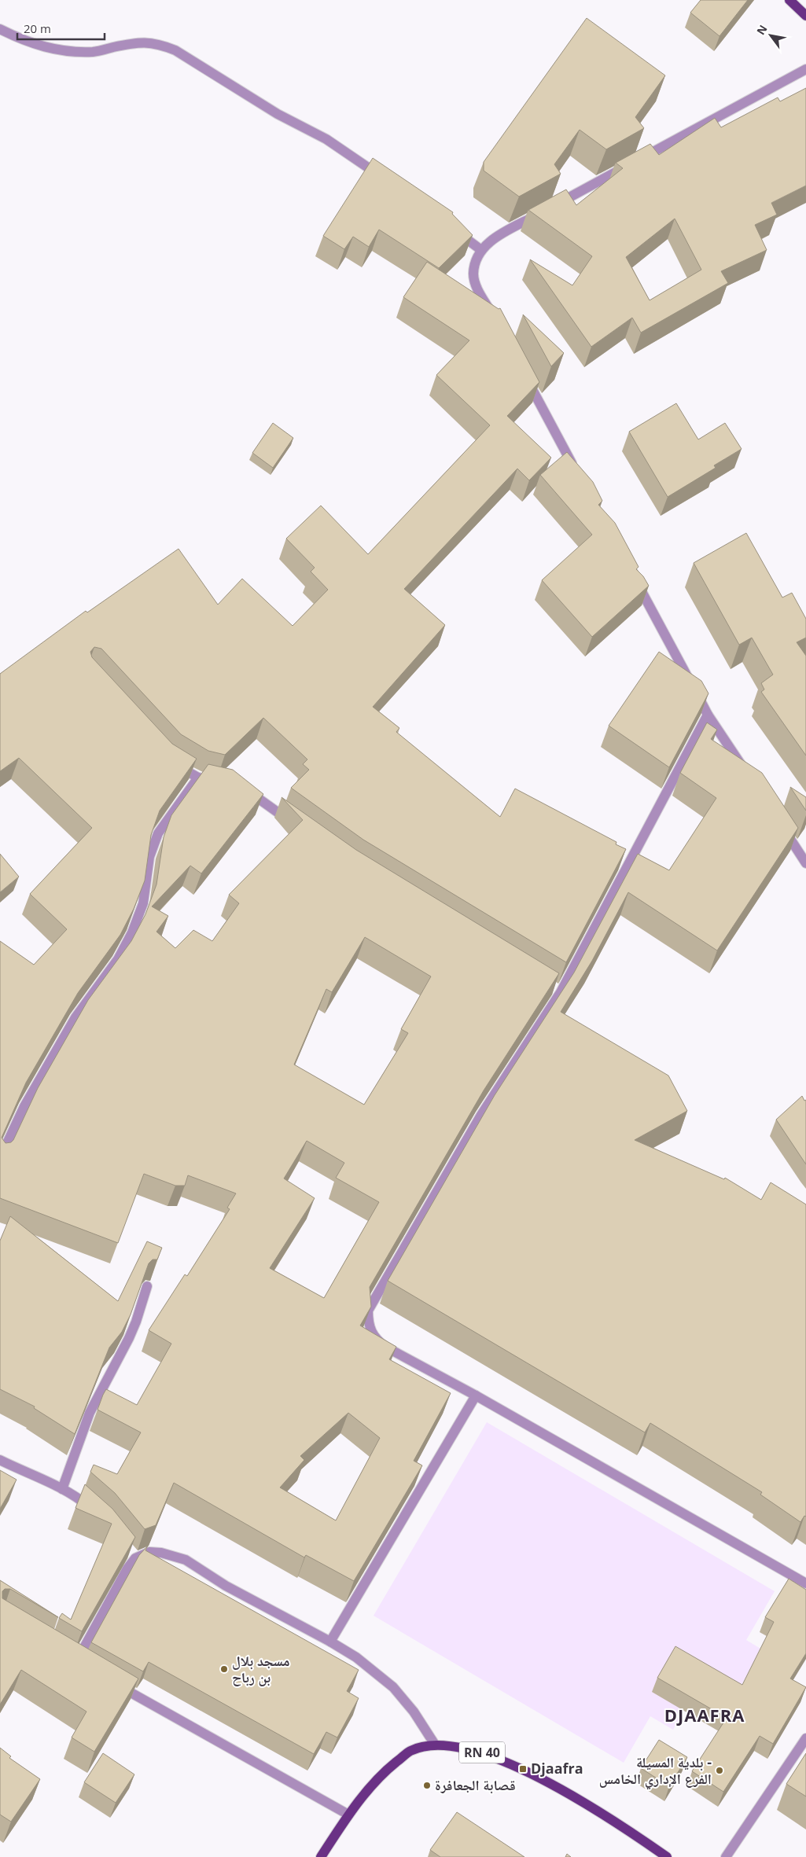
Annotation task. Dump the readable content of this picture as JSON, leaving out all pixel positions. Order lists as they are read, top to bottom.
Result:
{
  "streets": {
    "main road": ["RN 40"]
  },
  "districts": ["DJAAFRA"],
  "places": {
    "other": ["مسجد بلال بن رباح", "بلدية المسيلة - الفرع الإداري الخامس", "قصابة الجعافرة"],
    "transit": ["Djaafra"]
  },
  "scale_bar": "20 m",
  "north": "top left"
}
